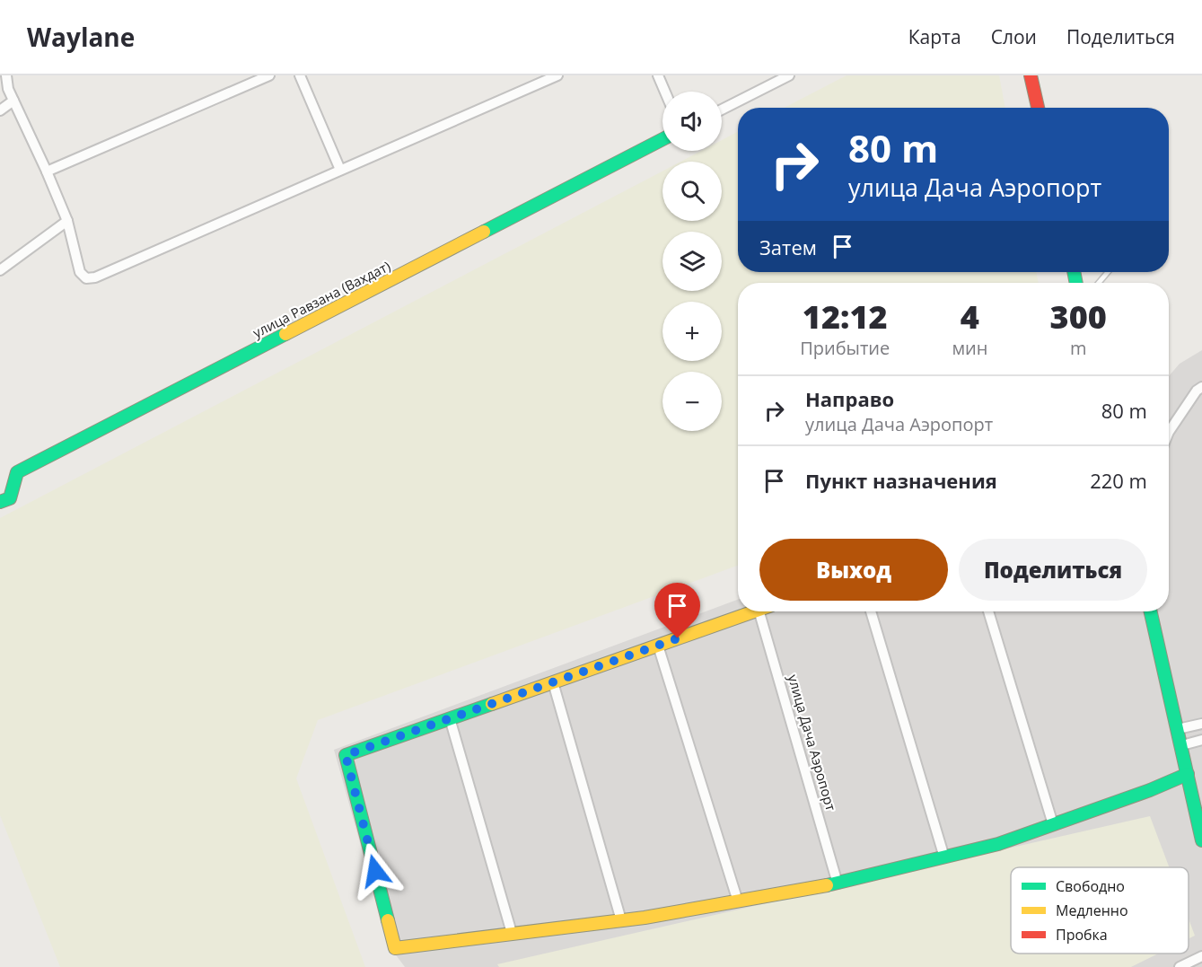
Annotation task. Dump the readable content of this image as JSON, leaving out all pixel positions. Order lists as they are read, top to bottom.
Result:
{
  "streets": {
    "street": ["улица Равзана (Вахдат)", "улица Дача Аэропорт"]
  },
  "legend": ["Свободно", "Медленно", "Пробка"],
  "page": {
    "header": "Waylane",
    "nav": ["Карта", "Слои", "Поделиться"],
    "map_buttons": ["+", "−"],
    "turn": ["80 m", "улица Дача Аэропорт"],
    "then": "Затем",
    "eta": [
      "12:12",
      "Прибытие",
      "4",
      "мин",
      "300",
      "m"
    ],
    "list": [
      {
        "name": "Направо",
        "note": "улица Дача Аэропорт",
        "value": "80 m"
      },
      {
        "name": "Пункт назначения",
        "value": "220 m"
      }
    ],
    "buttons": ["Выход", "Поделиться"]
  }
}
